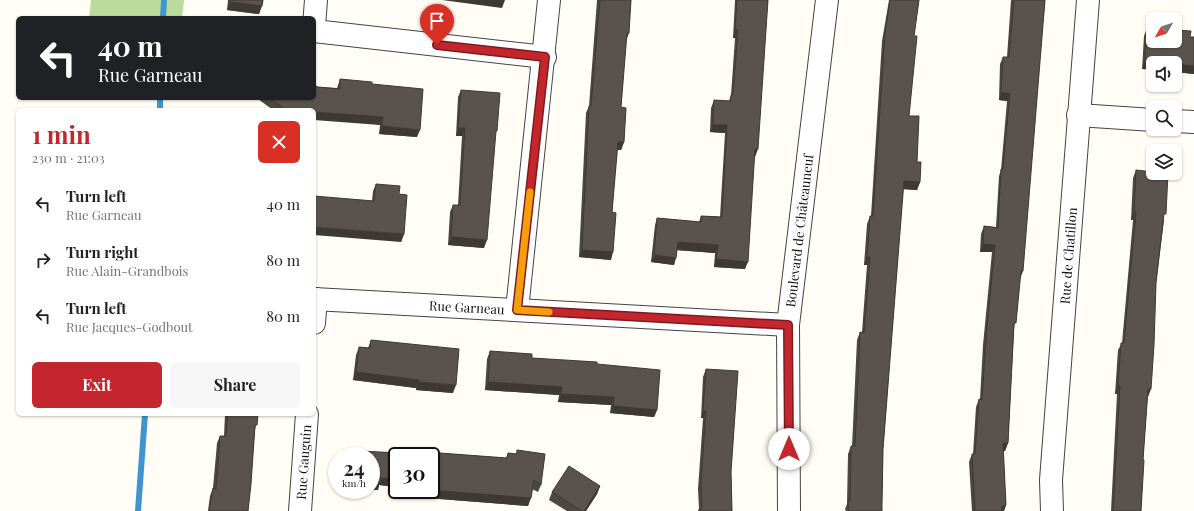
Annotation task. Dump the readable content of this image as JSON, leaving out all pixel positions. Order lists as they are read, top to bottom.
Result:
{
  "streets": {
    "street": [
      "Boulevard de Châteauneuf",
      "Rue de Chatillon",
      "Rue Garneau",
      "Rue Gauguin"
    ]
  },
  "crossings": [
    ["Boulevard de Châteauneuf", "Rue Garneau"]
  ],
  "north": "bottom left",
  "page": {
    "turn": ["40 m", "Rue Garneau"],
    "heading": ["1 min", "230 m · 21:03"],
    "list": [
      {
        "name": "Turn left",
        "note": "Rue Garneau",
        "value": "40 m"
      },
      {
        "name": "Turn right",
        "note": "Rue Alain-Grandbois",
        "value": "80 m"
      },
      {
        "name": "Turn left",
        "note": "Rue Jacques-Godbout",
        "value": "80 m"
      }
    ],
    "buttons": ["Exit", "Share"],
    "speed": "24 km/h",
    "limit": "30"
  }
}
